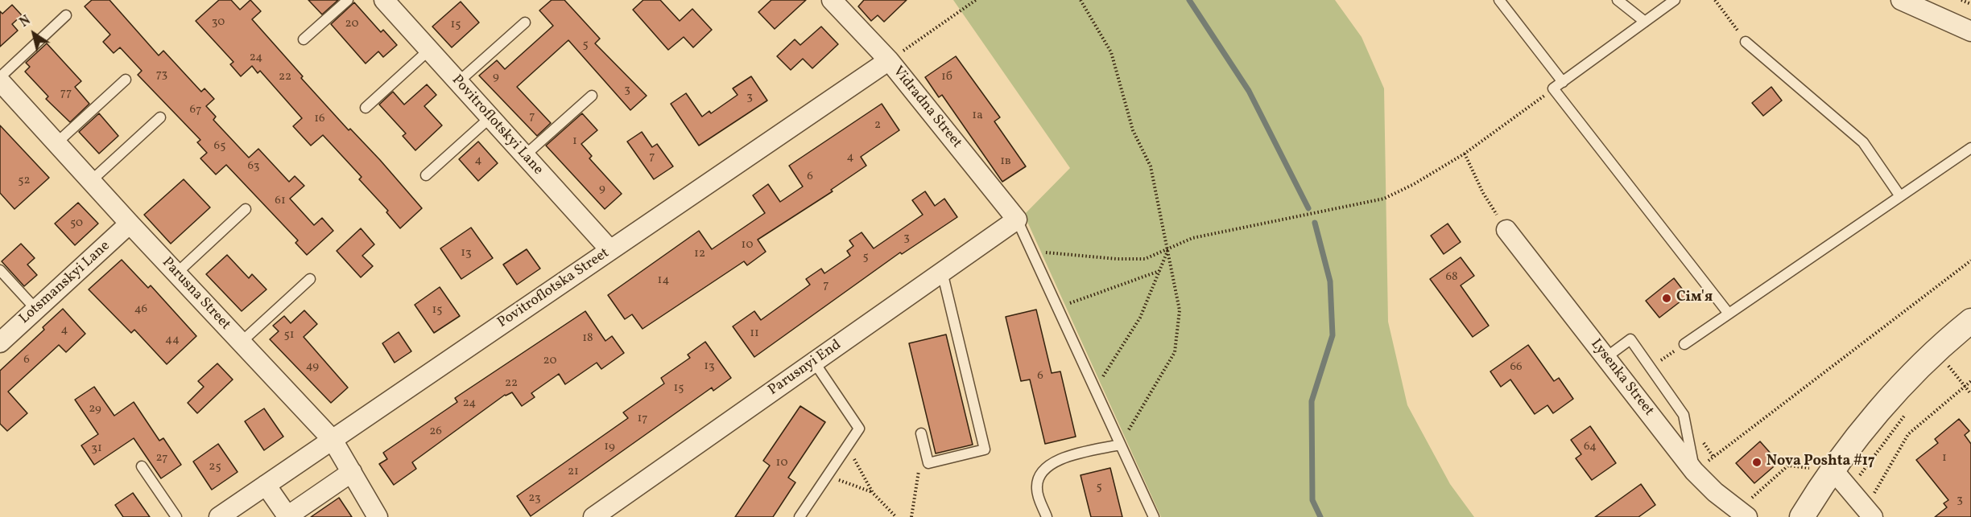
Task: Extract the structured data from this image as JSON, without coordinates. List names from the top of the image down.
{
  "streets": {
    "street": [
      "Vidradna Street",
      "Povitroflotskyi Lane",
      "Lotsmanskyi Lane",
      "Povitroflotska Street",
      "Parusna Street",
      "Parusnyi End",
      "Lysenka Street"
    ]
  },
  "crossings": [
    ["Vidradna Street", "Povitroflotska Street"],
    ["Vidradna Street", "Parusnyi End"],
    ["Povitroflotskyi Lane", "Povitroflotska Street"],
    ["Lotsmanskyi Lane", "Parusna Street"],
    ["Povitroflotska Street", "Parusna Street"]
  ],
  "places": ["Сім'я", "Nova Poshta #17"],
  "house_numbers": [
    "30",
    "20",
    "15",
    "5",
    "24",
    "73",
    "22",
    "9",
    "1б",
    "3",
    "77",
    "3",
    "67",
    "1а",
    "7",
    "16",
    "2",
    "1",
    "65",
    "7",
    "4",
    "4",
    "1в",
    "63",
    "6",
    "52",
    "9",
    "61",
    "50",
    "3",
    "10",
    "13",
    "12",
    "5",
    "68",
    "14",
    "7",
    "46",
    "15",
    "4",
    "11",
    "51",
    "18",
    "44",
    "6",
    "20",
    "49",
    "13",
    "66",
    "6",
    "22",
    "15",
    "24",
    "29",
    "17",
    "26",
    "19",
    "64",
    "31",
    "27",
    "1",
    "10",
    "25",
    "21",
    "5",
    "23",
    "3"
  ],
  "north": "top left"
}
